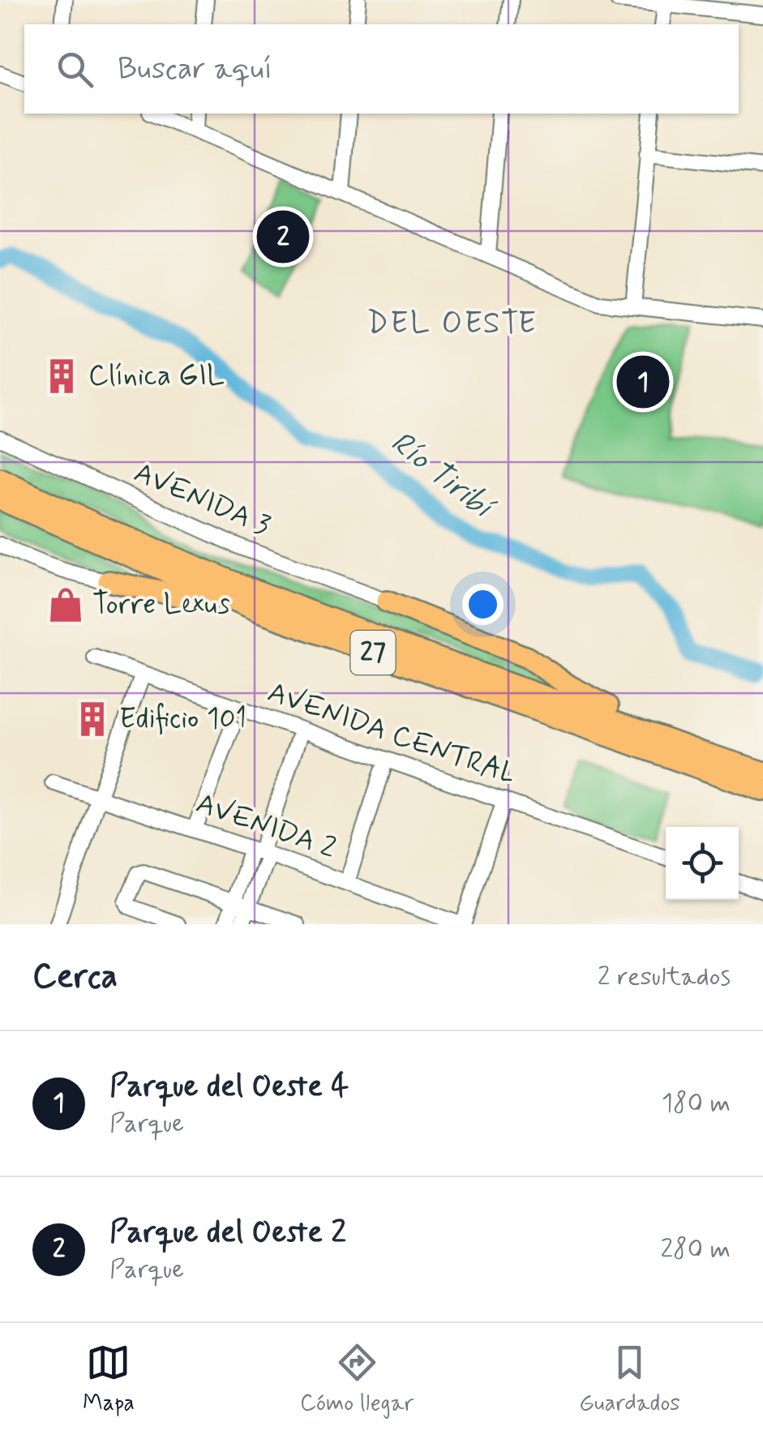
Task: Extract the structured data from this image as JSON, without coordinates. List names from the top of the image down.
{
  "streets": {
    "highway": ["27"],
    "street": ["AVENIDA 3", "AVENIDA CENTRAL", "AVENIDA 2"]
  },
  "districts": ["DEL OESTE"],
  "water": ["Río Tiribí"],
  "places": {
    "building": ["Clínica GIL", "Edificio 101"],
    "shop": ["Torre Lexus"]
  },
  "page": {
    "search": "Buscar aquí",
    "pins": ["2", "1"],
    "heading": ["Cerca", "2 resultados"],
    "list": [
      {
        "mark": "1",
        "name": "Parque del Oeste 4",
        "note": "Parque",
        "value": "180 m"
      },
      {
        "mark": "2",
        "name": "Parque del Oeste 2",
        "note": "Parque",
        "value": "280 m"
      }
    ],
    "nav": ["Mapa", "Cómo llegar", "Guardados"]
  }
}
